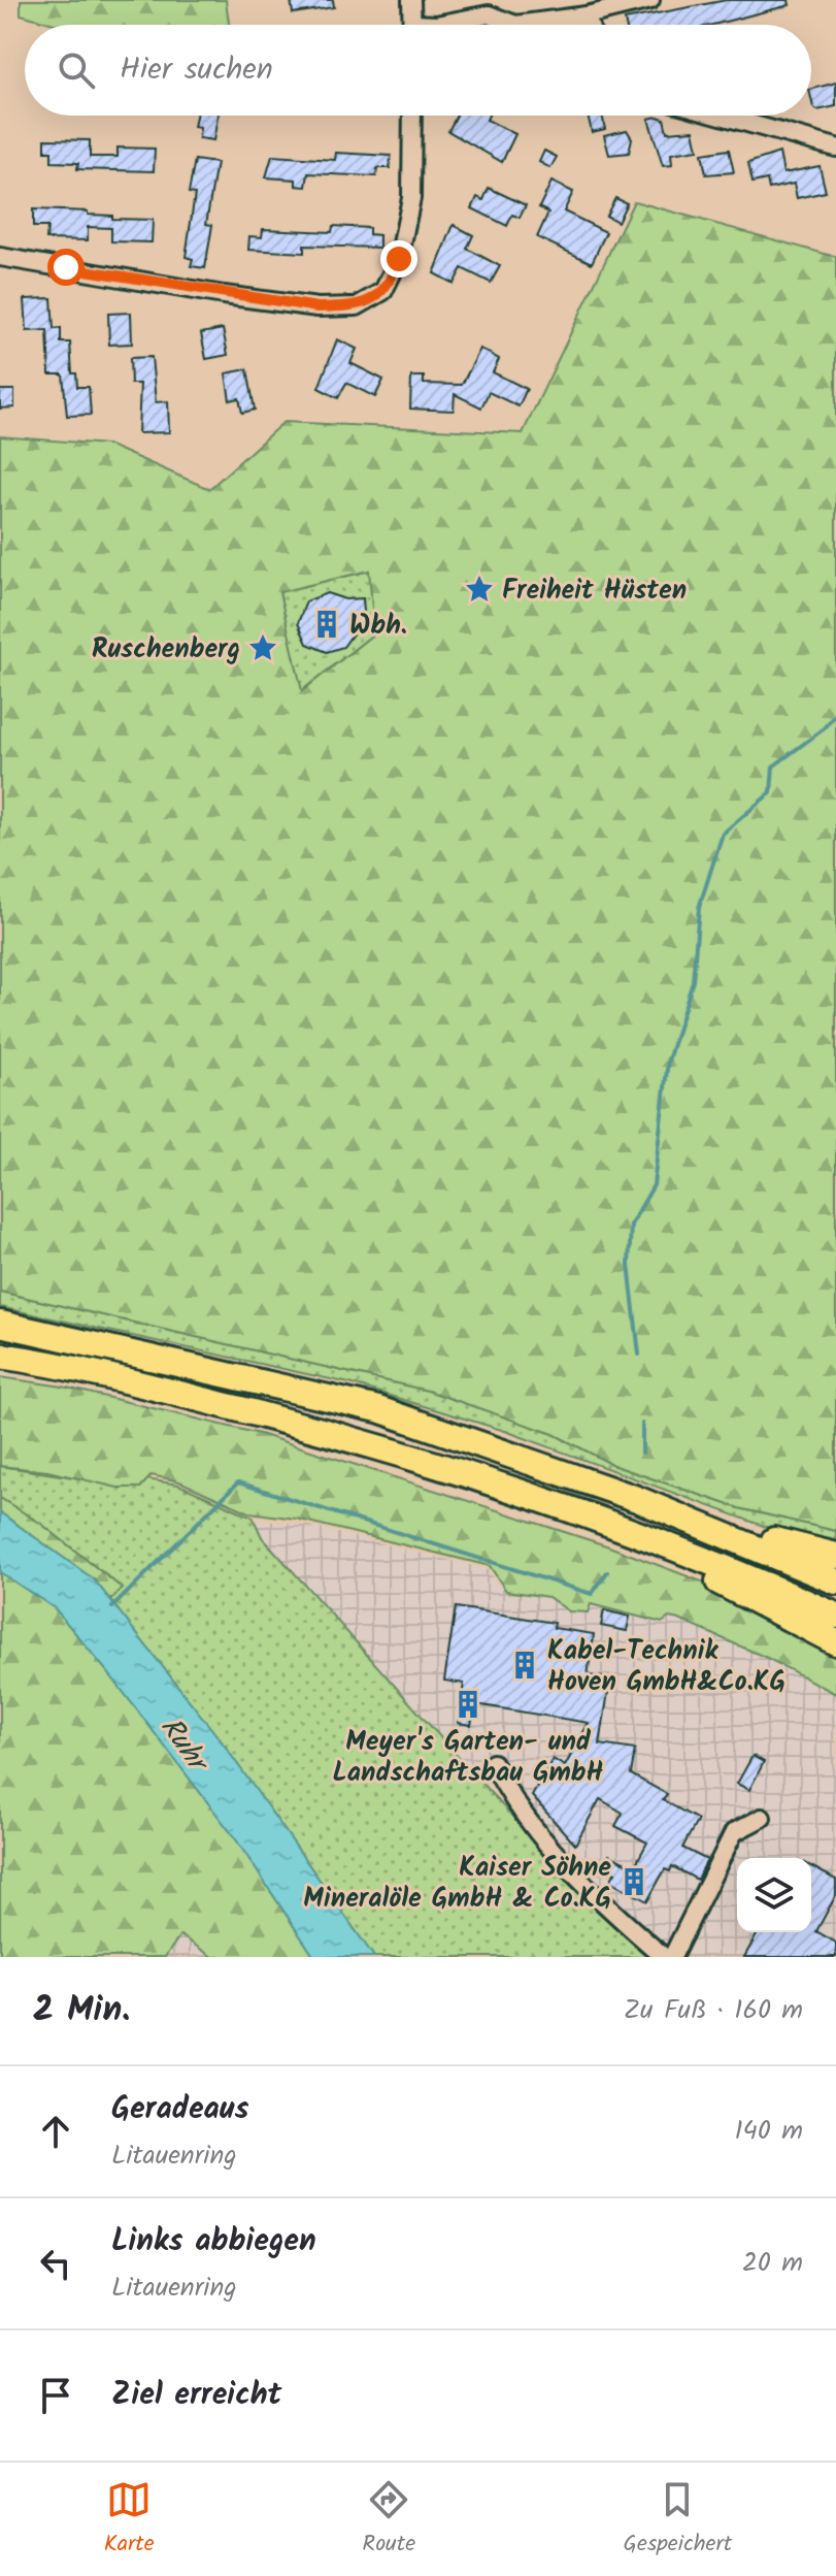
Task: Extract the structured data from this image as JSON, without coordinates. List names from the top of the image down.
{
  "water": ["Ruhr"],
  "places": {
    "place": ["Freiheit Hüsten", "Ruschenberg"],
    "building": [
      "Wbh.",
      "Kabel-Technik Hoven GmbH&Co.KG",
      "Meyer's Garten- und Landschaftsbau GmbH",
      "Kaiser Söhne Mineralöle GmbH & Co.KG"
    ]
  },
  "page": {
    "search": "Hier suchen",
    "heading": ["2 Min.", "Zu Fuß · 160 m"],
    "list": [
      ["Geradeaus", "Litauenring", "140 m"],
      ["Links abbiegen", "Litauenring", "20 m"],
      "Ziel erreicht"
    ],
    "nav": ["Karte", "Route", "Gespeichert"]
  }
}
